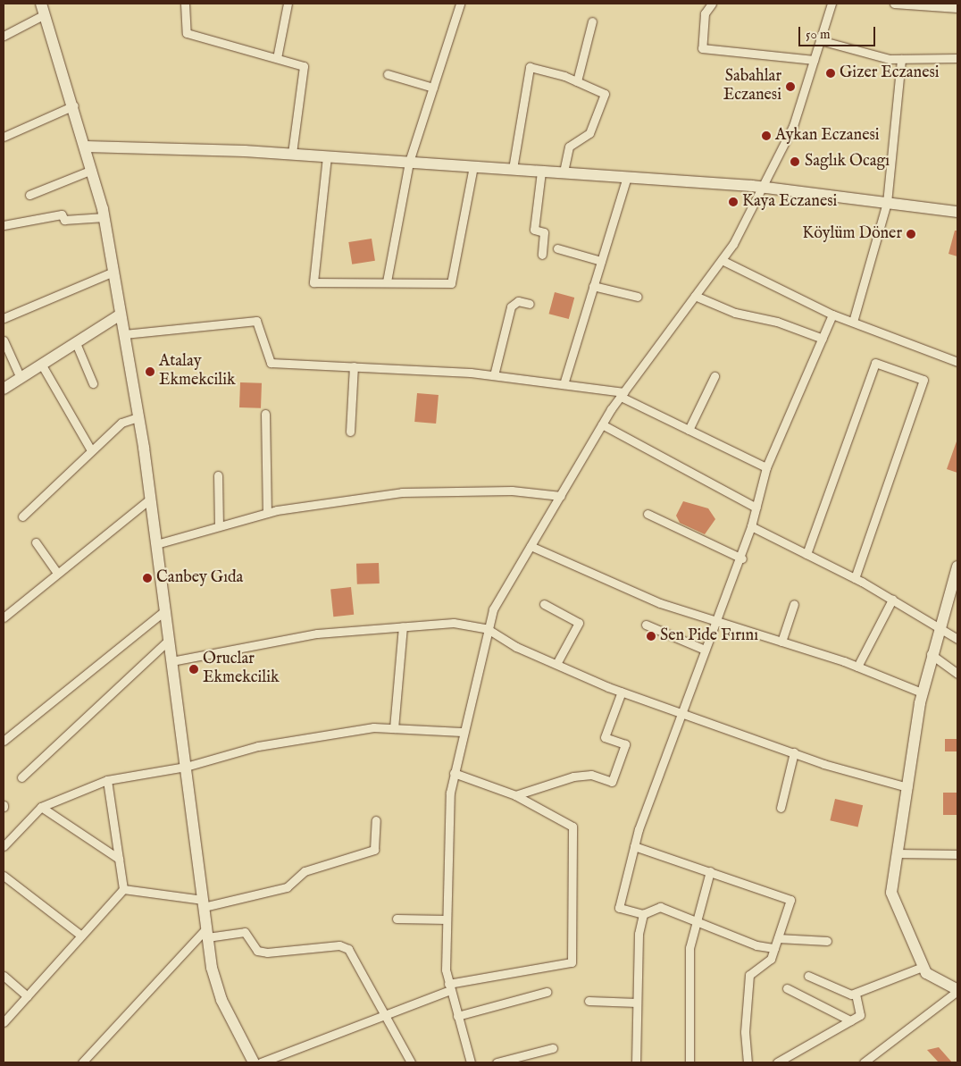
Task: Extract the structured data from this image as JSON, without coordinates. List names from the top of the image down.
{
  "places": [
    "Gizer Eczanesi",
    "Sabahlar Eczanesi",
    "Aykan Eczanesi",
    "Saglık Ocagı",
    "Kaya Eczanesi",
    "Köylüm Döner",
    "Atalay Ekmekcilik",
    "Canbey Gıda",
    "Sen Pide Fırını",
    "Oruclar Ekmekcilik"
  ],
  "scale_bar": "50 m"
}
